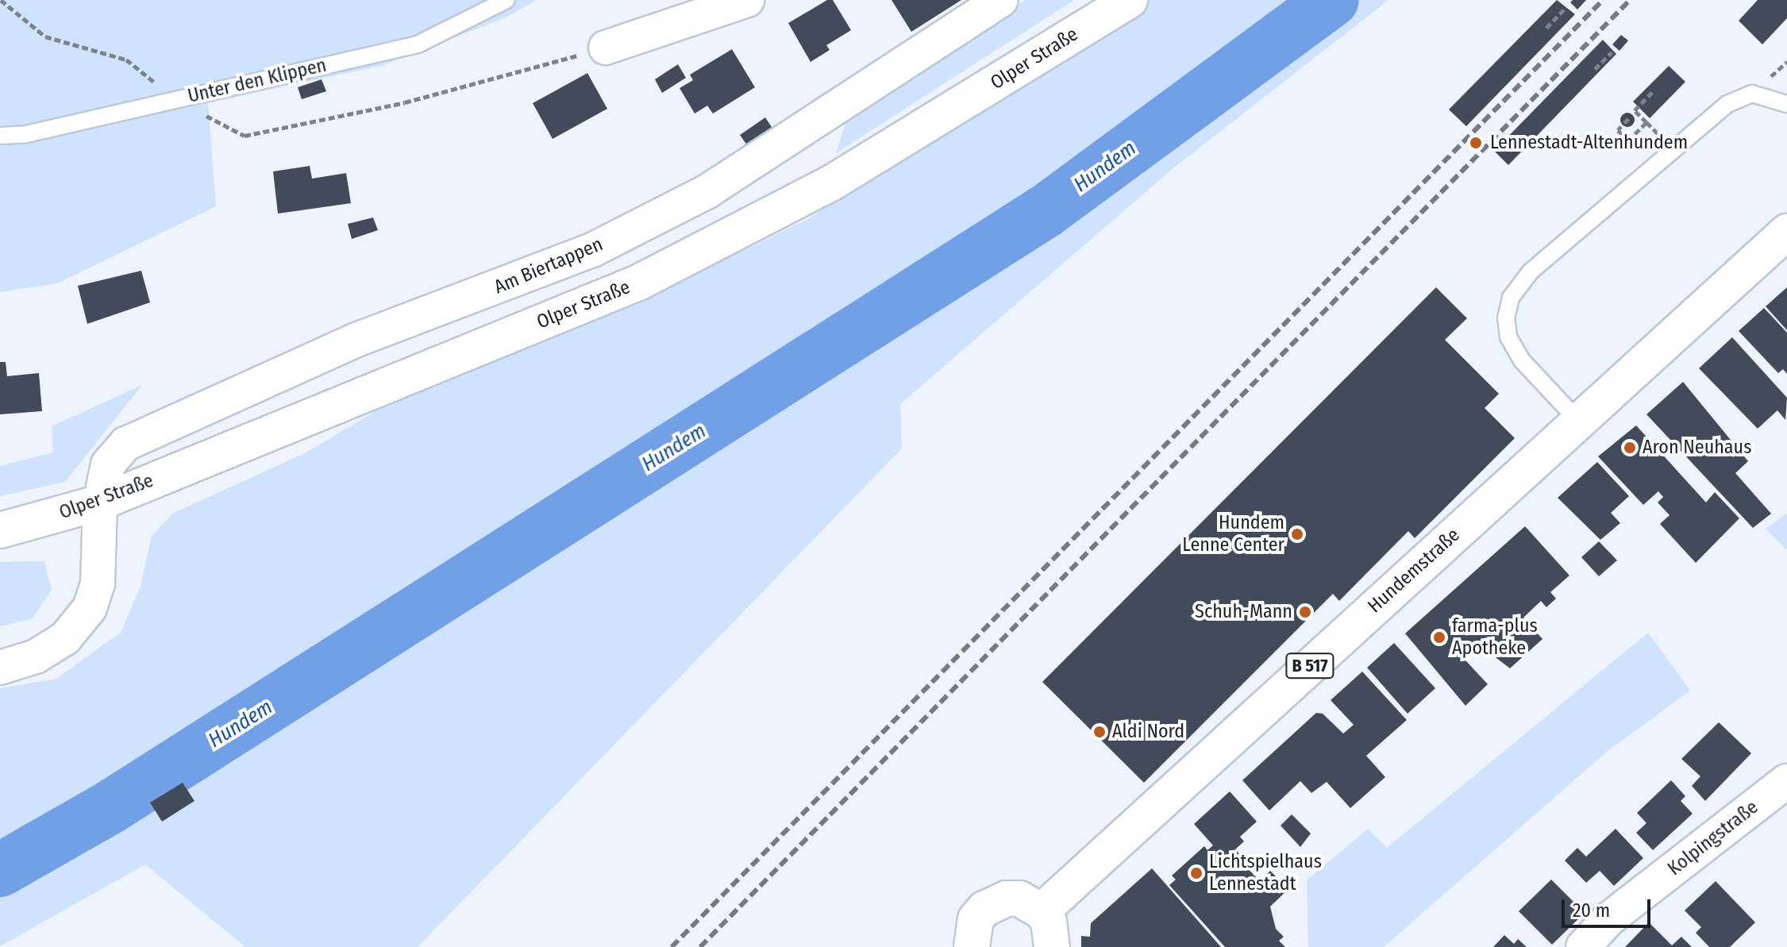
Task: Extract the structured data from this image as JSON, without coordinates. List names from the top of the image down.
{
  "streets": {
    "main road": ["Olper Straße", "Hundemstraße", "B 517"],
    "street": ["Am Biertappen", "Kolpingstraße"],
    "lane": ["Unter den Klippen"]
  },
  "crossings": [
    ["Olper Straße", "Am Biertappen"]
  ],
  "water": ["Hundem"],
  "places": [
    "Lennestadt-Altenhundem",
    "Aron Neuhaus",
    "Hundem Lenne Center",
    "Schuh-Mann",
    "farma-plus Apotheke",
    "Aldi Nord",
    "Lichtspielhaus Lennestadt"
  ],
  "scale_bar": "20 m"
}
